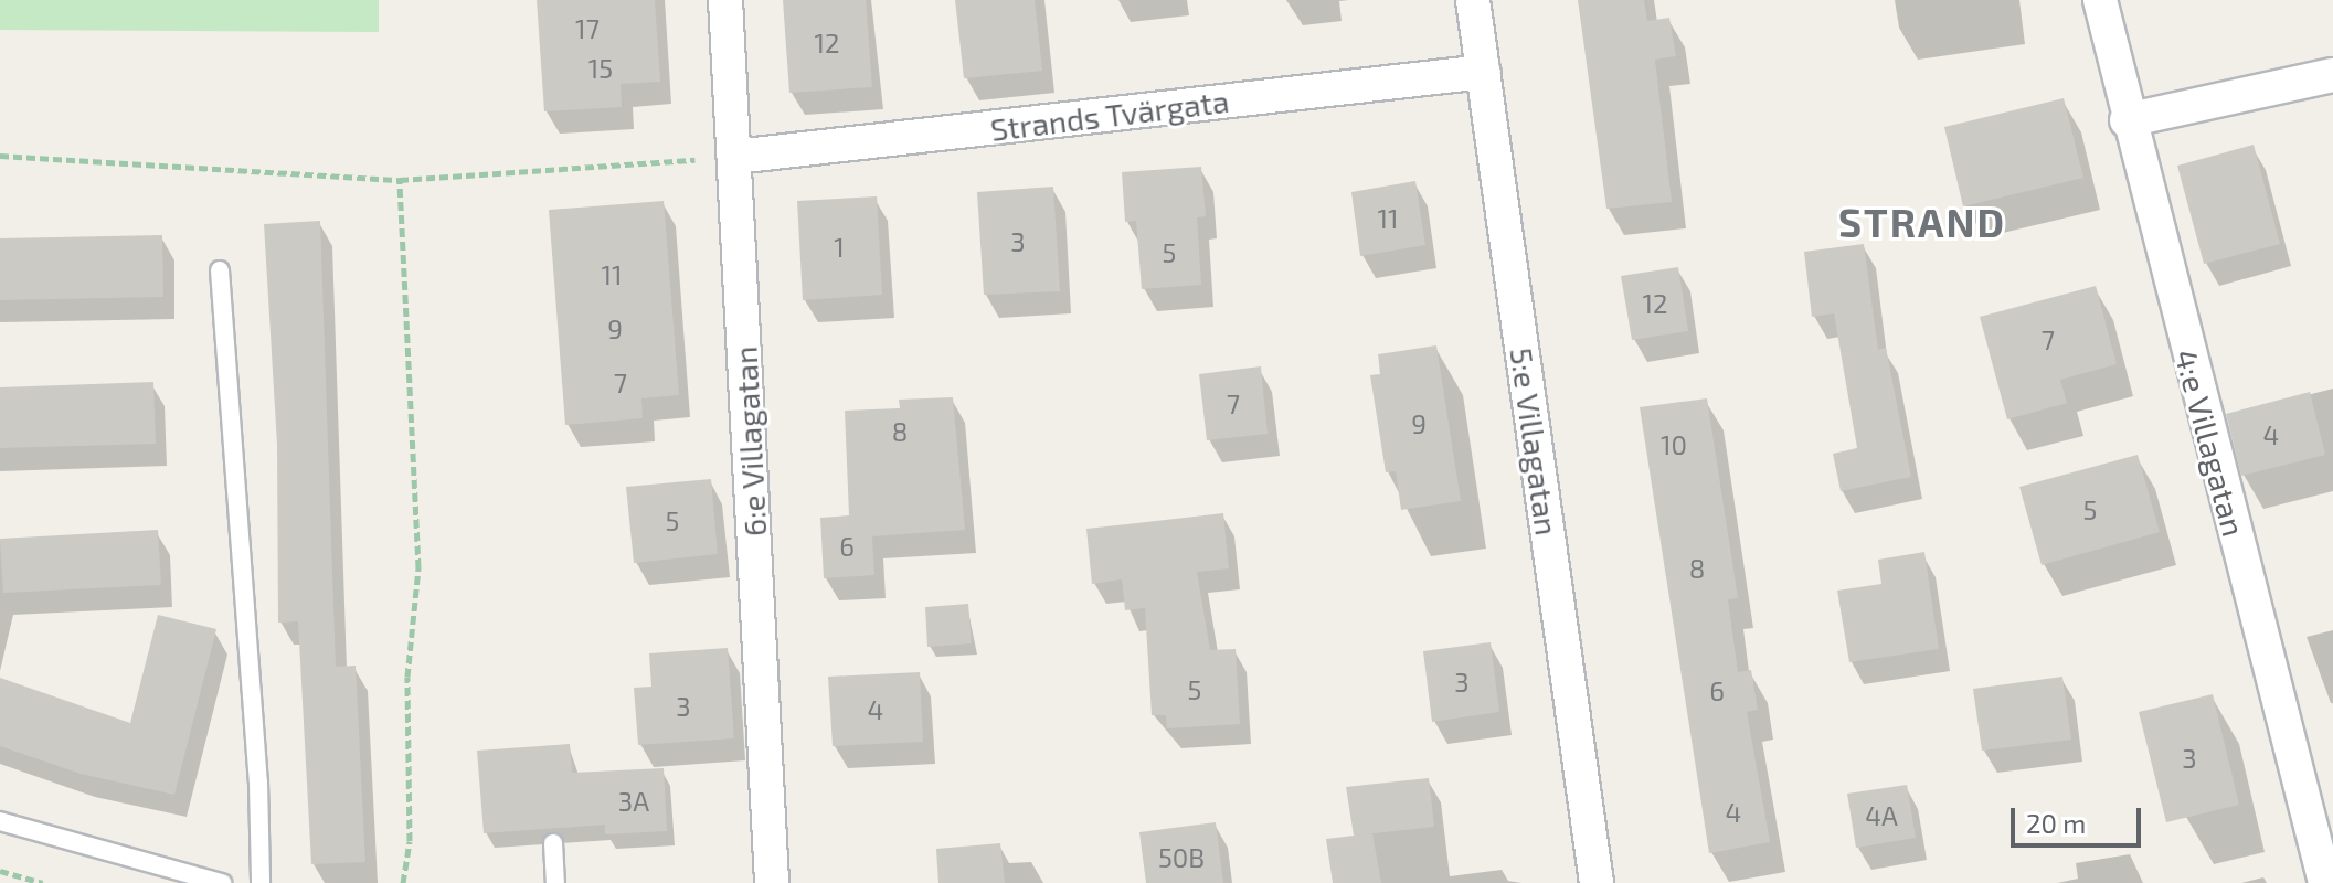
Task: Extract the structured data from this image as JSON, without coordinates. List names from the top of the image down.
{
  "streets": {
    "street": [
      "Strands Tvärgata",
      "6:e Villagatan",
      "5:e Villagatan",
      "4:e Villagatan"
    ]
  },
  "crossings": [
    ["Strands Tvärgata", "6:e Villagatan"],
    ["Strands Tvärgata", "5:e Villagatan"]
  ],
  "districts": ["STRAND"],
  "house_numbers": [
    "17",
    "12",
    "15",
    "11",
    "3",
    "1",
    "5",
    "11",
    "12",
    "9",
    "7",
    "7",
    "7",
    "9",
    "8",
    "4",
    "10",
    "5",
    "5",
    "6",
    "8",
    "3",
    "5",
    "6",
    "3",
    "4",
    "3",
    "3A",
    "4",
    "4A",
    "50B"
  ],
  "scale_bar": "20 m"
}
